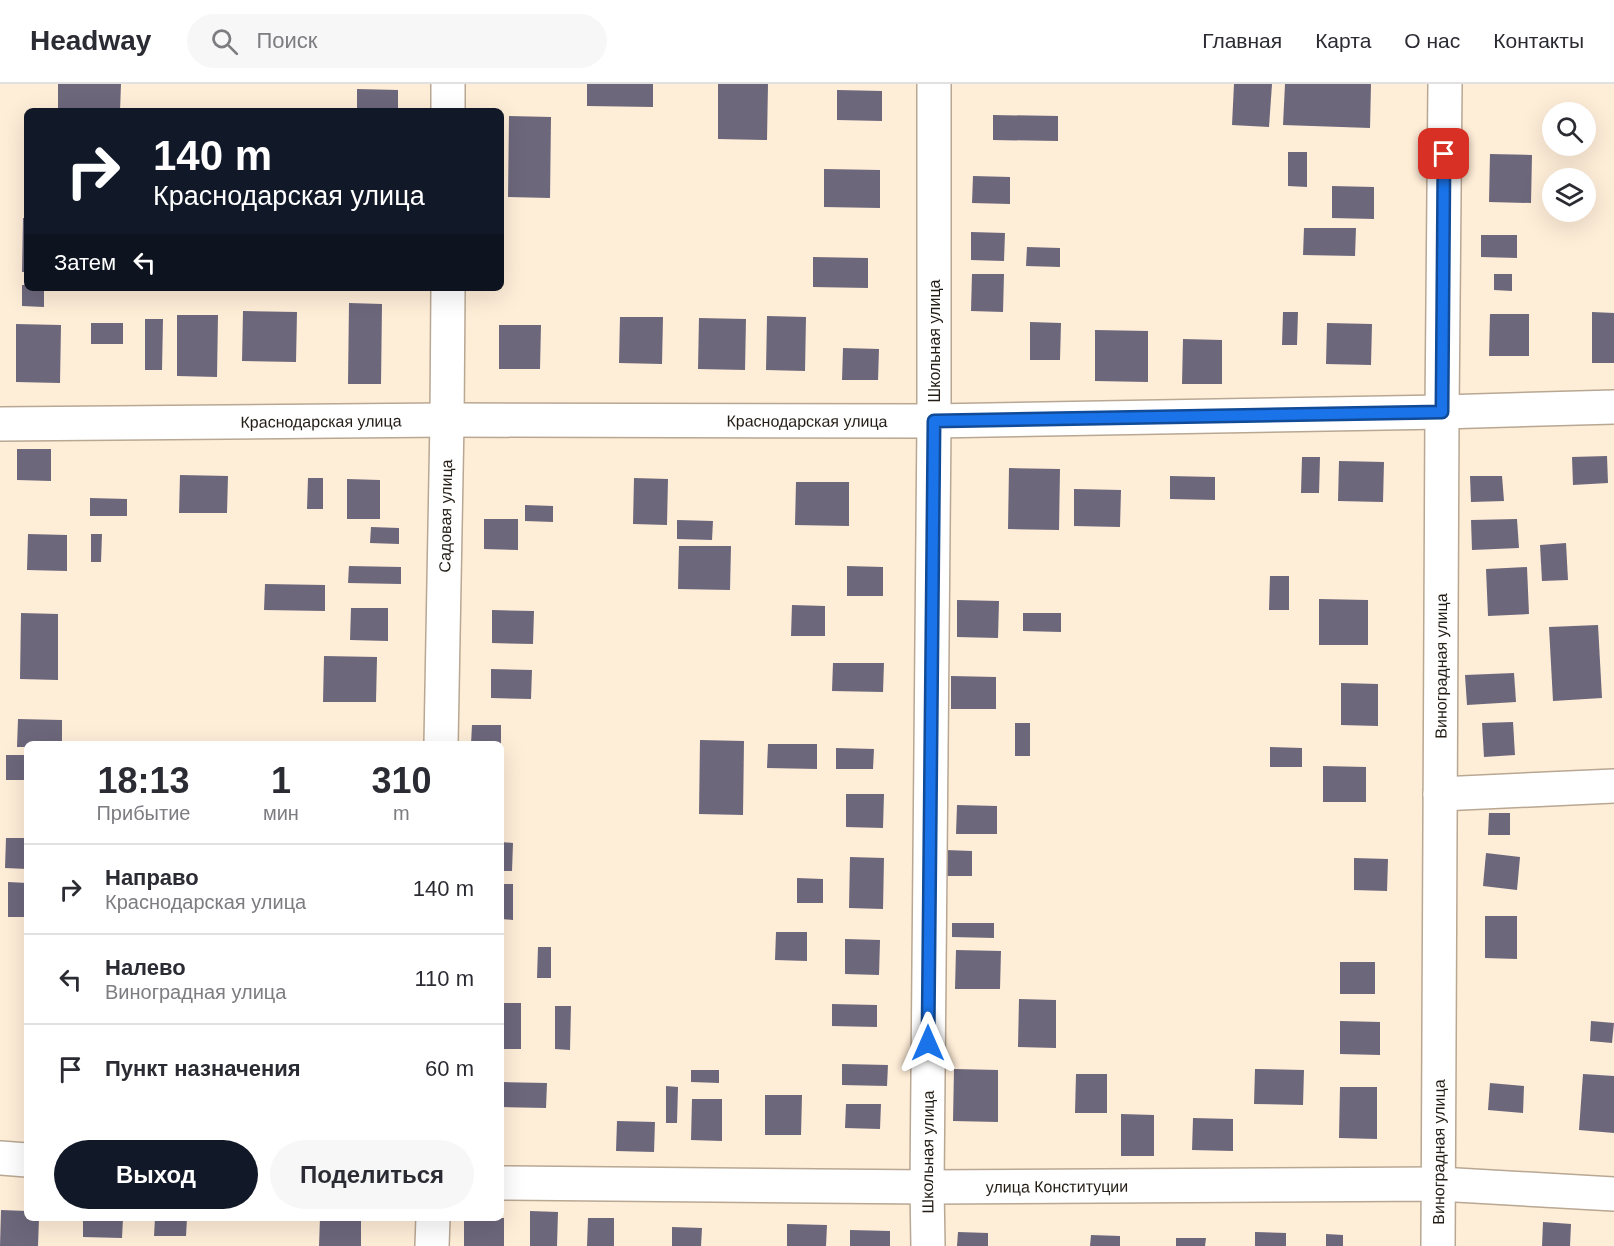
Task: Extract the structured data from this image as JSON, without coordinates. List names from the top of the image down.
{
  "streets": {
    "street": [
      "Школьная улица",
      "Краснодарская улица",
      "Садовая улица",
      "Виноградная улица",
      "улица Конституции"
    ]
  },
  "crossings": [
    ["Школьная улица", "Краснодарская улица"],
    ["Школьная улица", "улица Конституции"],
    ["Краснодарская улица", "Садовая улица"],
    ["Краснодарская улица", "Виноградная улица"],
    ["Виноградная улица", "улица Конституции"]
  ],
  "page": {
    "header": "Headway",
    "search": "Поиск",
    "nav": [
      "Главная",
      "Карта",
      "О нас",
      "Контакты"
    ],
    "turn": ["140 m", "Краснодарская улица"],
    "then": "Затем",
    "eta": [
      "18:13",
      "Прибытие",
      "1",
      "мин",
      "310",
      "m"
    ],
    "list": [
      {
        "name": "Направо",
        "note": "Краснодарская улица",
        "value": "140 m"
      },
      {
        "name": "Налево",
        "note": "Виноградная улица",
        "value": "110 m"
      },
      {
        "name": "Пункт назначения",
        "value": "60 m"
      }
    ],
    "buttons": ["Выход", "Поделиться"]
  }
}
